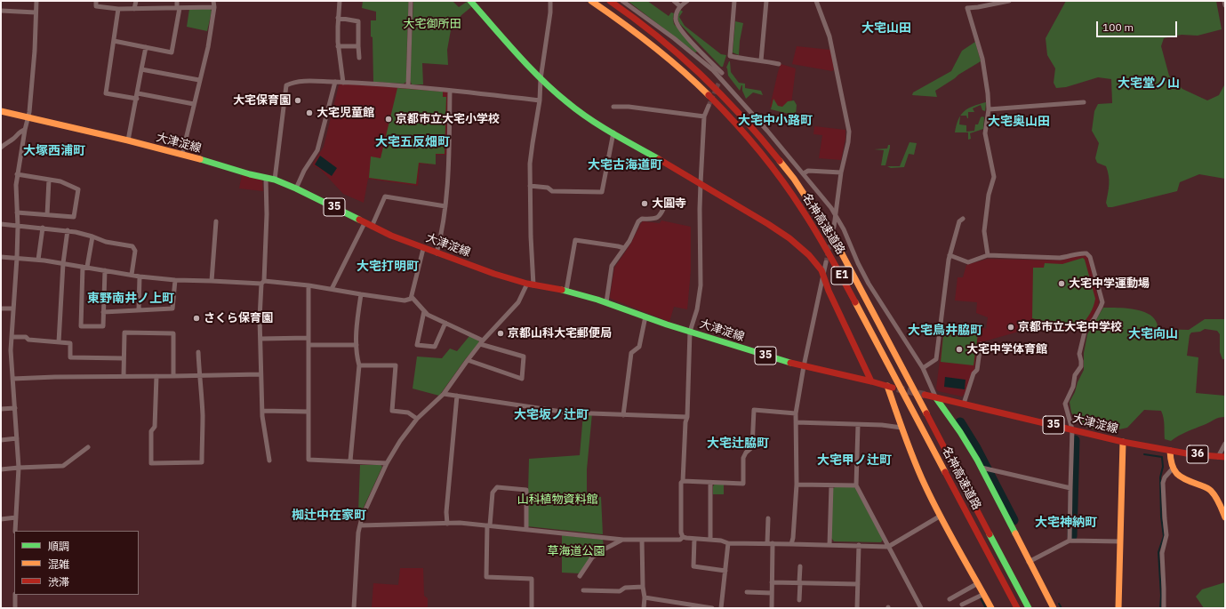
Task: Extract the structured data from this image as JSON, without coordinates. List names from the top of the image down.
{
  "streets": {
    "main road": [
      "大津淀線",
      "35",
      "名神高速道路",
      "E1",
      "36"
    ]
  },
  "crossings": [
    ["大津淀線", "36"]
  ],
  "districts": [
    "大宅山田",
    "大宅堂ノ山",
    "大宅中小路町",
    "大宅奥山田",
    "大宅五反畑町",
    "大塚西浦町",
    "大宅古海道町",
    "大宅打明町",
    "東野南井ノ上町",
    "大宅鳥井脇町",
    "大宅向山",
    "大宅坂ノ辻町",
    "大宅辻脇町",
    "大宅甲ノ辻町",
    "椥辻中在家町",
    "大宅神納町"
  ],
  "parks": ["大宅御所田", "山科植物資料館", "草海道公園"],
  "places": [
    "大宅保育園",
    "大宅児童館",
    "京都市立大宅小学校",
    "大圓寺",
    "大宅中学運動場",
    "さくら保育園",
    "京都市立大宅中学校",
    "京都山科大宅郵便局",
    "大宅中学体育館"
  ],
  "legend": ["順調", "混雑", "渋滞"],
  "scale_bar": "100 m"
}
